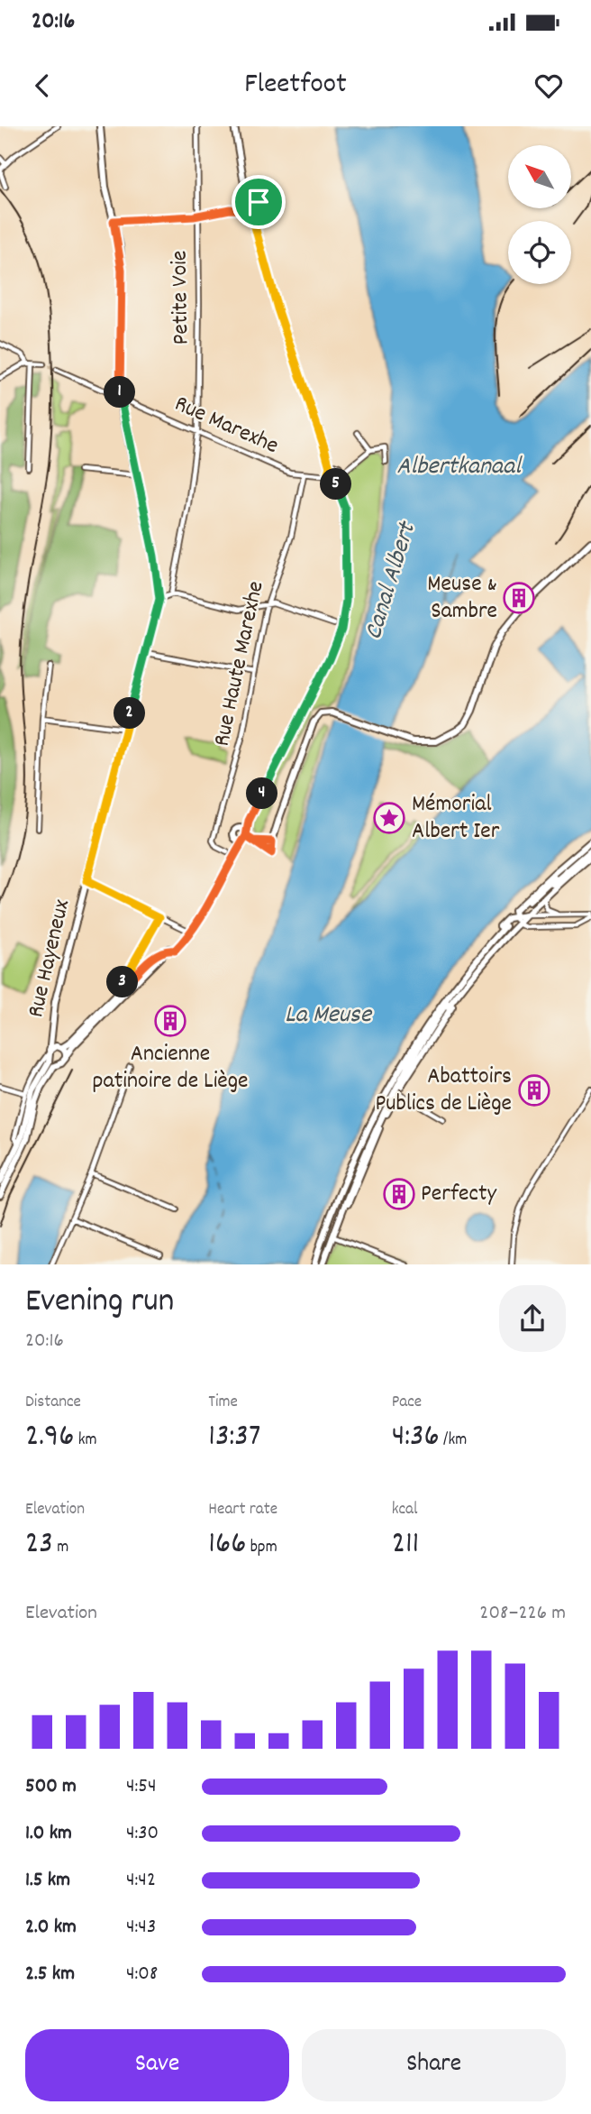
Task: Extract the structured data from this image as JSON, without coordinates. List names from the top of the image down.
{
  "streets": {
    "main road": ["Rue Hayeneux"],
    "street": ["Petite Voie", "Rue Marexhe", "Rue Haute Marexhe"]
  },
  "crossings": [
    ["Petite Voie", "Rue Marexhe"],
    ["Rue Marexhe", "Rue Haute Marexhe"]
  ],
  "water": ["Albertkanaal", "Canal Albert", "La Meuse"],
  "places": {
    "building": [
      "Meuse & Sambre",
      "Ancienne patinoire de Liège",
      "Abattoirs Publics de Liège",
      "Perfecty"
    ],
    "place": ["Mémorial Albert Ier"]
  },
  "north": "top left",
  "page": {
    "status": "20:16",
    "header": "Fleetfoot",
    "pins": [
      "1",
      "5",
      "2",
      "4",
      "3"
    ],
    "heading": ["Evening run", "20:16"],
    "stats": [
      ["Distance", "2.96 km"],
      ["Time", "13:37"],
      ["Pace", "4:36 /km"],
      ["Elevation", "23 m"],
      ["Heart rate", "166 bpm"],
      ["kcal", "211"]
    ],
    "chart": ["Elevation", "208–226 m"],
    "list": [
      {
        "name": "500 m",
        "note": "4:54"
      },
      {
        "name": "1.0 km",
        "note": "4:30"
      },
      {
        "name": "1.5 km",
        "note": "4:42"
      },
      {
        "name": "2.0 km",
        "note": "4:43"
      },
      {
        "name": "2.5 km",
        "note": "4:08"
      }
    ],
    "buttons": ["Save", "Share"]
  }
}
